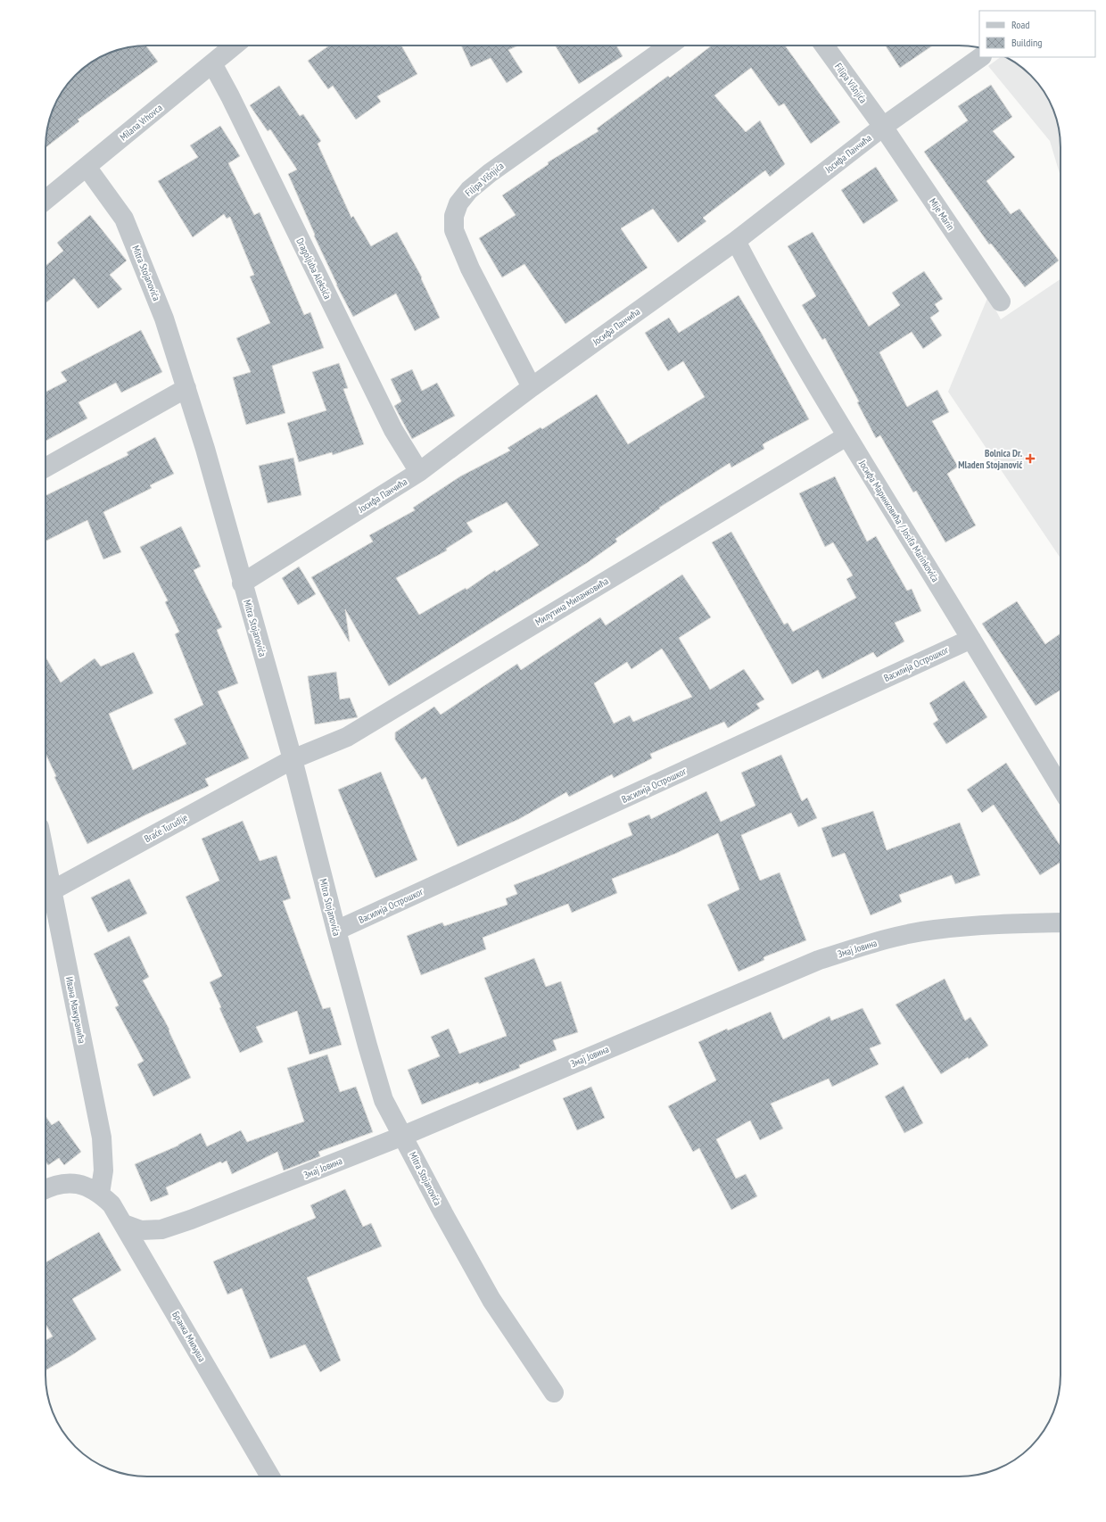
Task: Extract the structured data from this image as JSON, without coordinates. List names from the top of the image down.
{
  "streets": {
    "street": [
      "Filipa Višnjića",
      "Milana Vrhovca",
      "Јосифа Панчића",
      "Mije Marin",
      "Dragoljuba Aleksića",
      "Mitra Stojanovića",
      "Јосифа Маринковића / Josifa Marinkovića",
      "Милутина Миланковића",
      "Василија Острошког",
      "Braće Turudije",
      "Змај Јовина",
      "Ивана Мажуранића",
      "Бранка Миљуша"
    ]
  },
  "crossings": [
    ["Filipa Višnjića", "Јосифа Панчића"],
    ["Filipa Višnjića", "Mije Marin"],
    ["Milana Vrhovca", "Dragoljuba Aleksića"],
    ["Milana Vrhovca", "Mitra Stojanovića"],
    ["Јосифа Панчића", "Mije Marin"],
    ["Јосифа Панчића", "Dragoljuba Aleksića"],
    ["Јосифа Панчића", "Mitra Stojanovića"],
    ["Јосифа Панчића", "Јосифа Маринковића / Josifa Marinkovića"],
    ["Mitra Stojanovića", "Милутина Миланковића"],
    ["Mitra Stojanovića", "Василија Острошког"],
    ["Mitra Stojanovića", "Braće Turudije"],
    ["Mitra Stojanovića", "Змај Јовина"],
    ["Јосифа Маринковића / Josifa Marinkovića", "Милутина Миланковића"],
    ["Јосифа Маринковића / Josifa Marinkovića", "Василија Острошког"],
    ["Милутина Миланковића", "Braće Turudije"],
    ["Braće Turudije", "Ивана Мажуранића"],
    ["Змај Јовина", "Бранка Миљуша"],
    ["Ивана Мажуранића", "Бранка Миљуша"]
  ],
  "places": {
    "health": ["Bolnica Dr. Mladen Stojanović"]
  },
  "legend": ["Road", "Building"]
}
